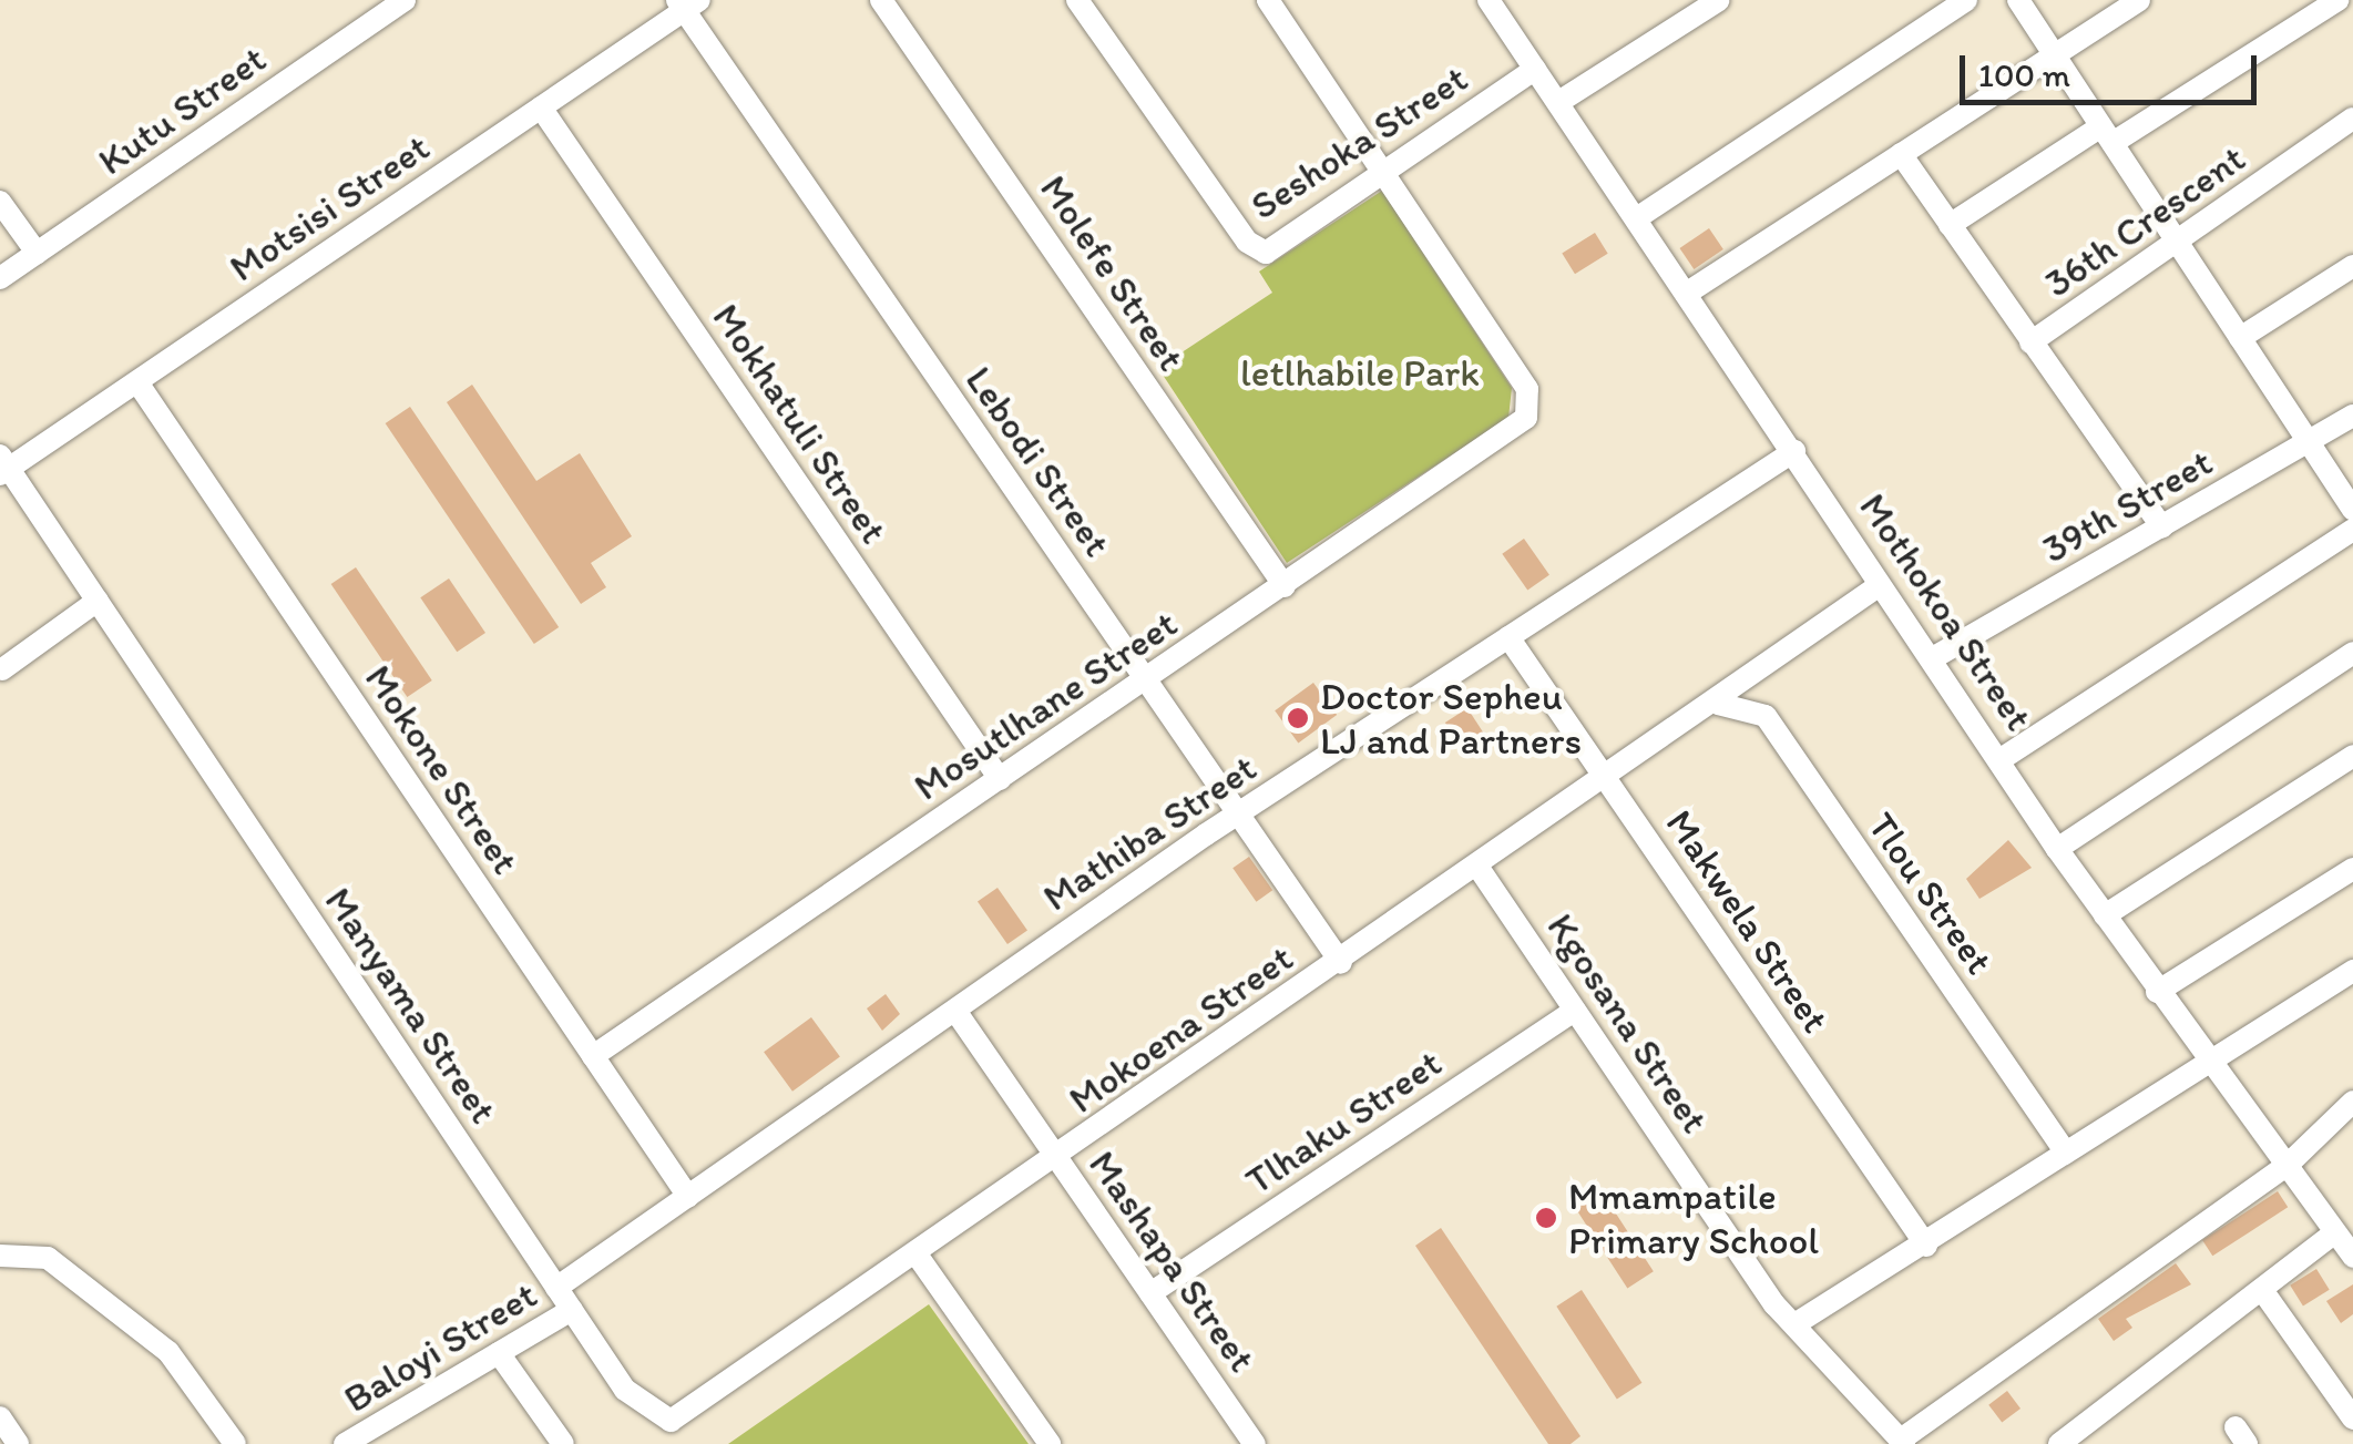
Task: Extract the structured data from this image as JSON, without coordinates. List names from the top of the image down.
{
  "streets": {
    "street": [
      "Kutu Street",
      "Seshoka Street",
      "Motsisi Street",
      "36th Crescent",
      "Molefe Street",
      "Mokhatuli Street",
      "Lebodi Street",
      "39th Street",
      "Mothokoa Street",
      "Mosutlhane Street",
      "Mokone Street",
      "Mathiba Street",
      "Tlou Street",
      "Makwela Street",
      "Manyama Street",
      "Kgosana Street",
      "Mokoena Street",
      "Tlhaku Street",
      "Mashapa Street",
      "Baloyi Street"
    ]
  },
  "crossings": [
    ["Seshoka Street", "Mothokoa Street"],
    ["Seshoka Street", "Mosutlhane Street"],
    ["Motsisi Street", "Mokhatuli Street"],
    ["Motsisi Street", "Lebodi Street"],
    ["Motsisi Street", "Mokone Street"],
    ["Motsisi Street", "Manyama Street"],
    ["Molefe Street", "Mosutlhane Street"],
    ["Mokhatuli Street", "Mosutlhane Street"],
    ["Lebodi Street", "Mosutlhane Street"],
    ["Lebodi Street", "Mathiba Street"],
    ["Lebodi Street", "Mokoena Street"],
    ["39th Street", "Mothokoa Street"],
    ["Mothokoa Street", "Mathiba Street"],
    ["Mothokoa Street", "Mokoena Street"],
    ["Mosutlhane Street", "Mokone Street"],
    ["Mokone Street", "Mathiba Street"],
    ["Mathiba Street", "Makwela Street"],
    ["Mathiba Street", "Manyama Street"],
    ["Mathiba Street", "Mashapa Street"],
    ["Tlou Street", "Mokoena Street"],
    ["Makwela Street", "Mokoena Street"],
    ["Manyama Street", "Mokoena Street"],
    ["Manyama Street", "Baloyi Street"],
    ["Kgosana Street", "Mokoena Street"],
    ["Kgosana Street", "Tlhaku Street"],
    ["Mokoena Street", "Mashapa Street"],
    ["Tlhaku Street", "Mashapa Street"]
  ],
  "parks": ["letlhabile Park"],
  "places": ["Doctor Sepheu LJ and Partners", "Mmampatile Primary School"],
  "scale_bar": "100 m"
}
